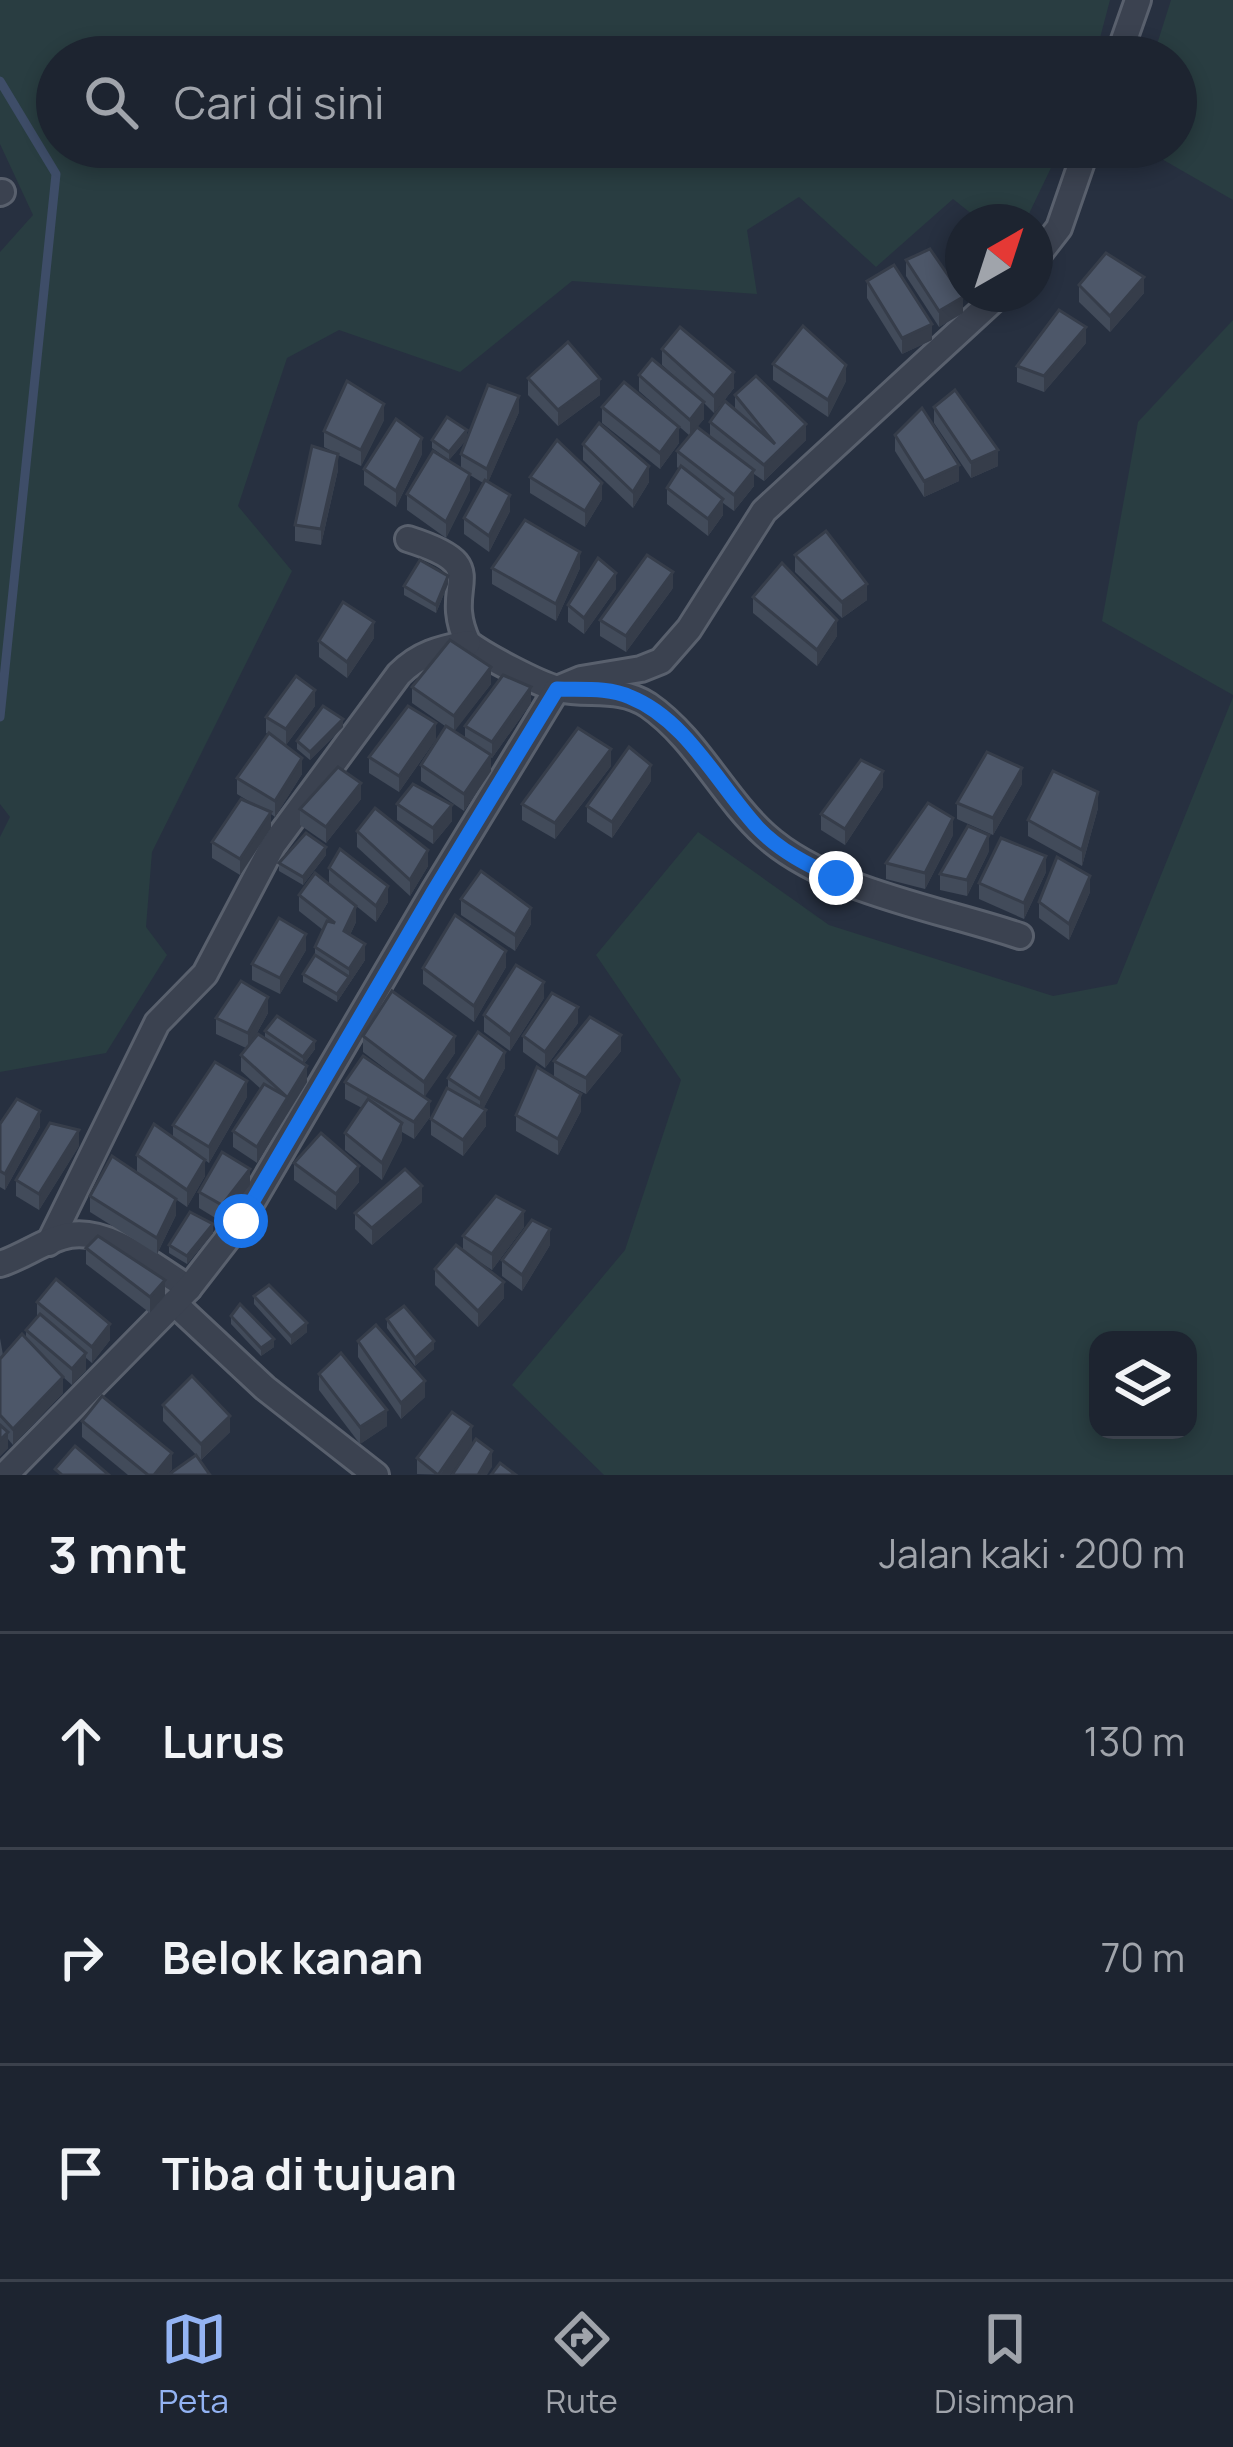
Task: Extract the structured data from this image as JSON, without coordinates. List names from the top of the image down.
{
  "north": "top right",
  "page": {
    "search": "Cari di sini",
    "heading": ["3 mnt", "Jalan kaki · 200 m"],
    "list": [
      ["Lurus", "130 m"],
      ["Belok kanan", "70 m"],
      "Tiba di tujuan"
    ],
    "nav": ["Peta", "Rute", "Disimpan"]
  }
}
